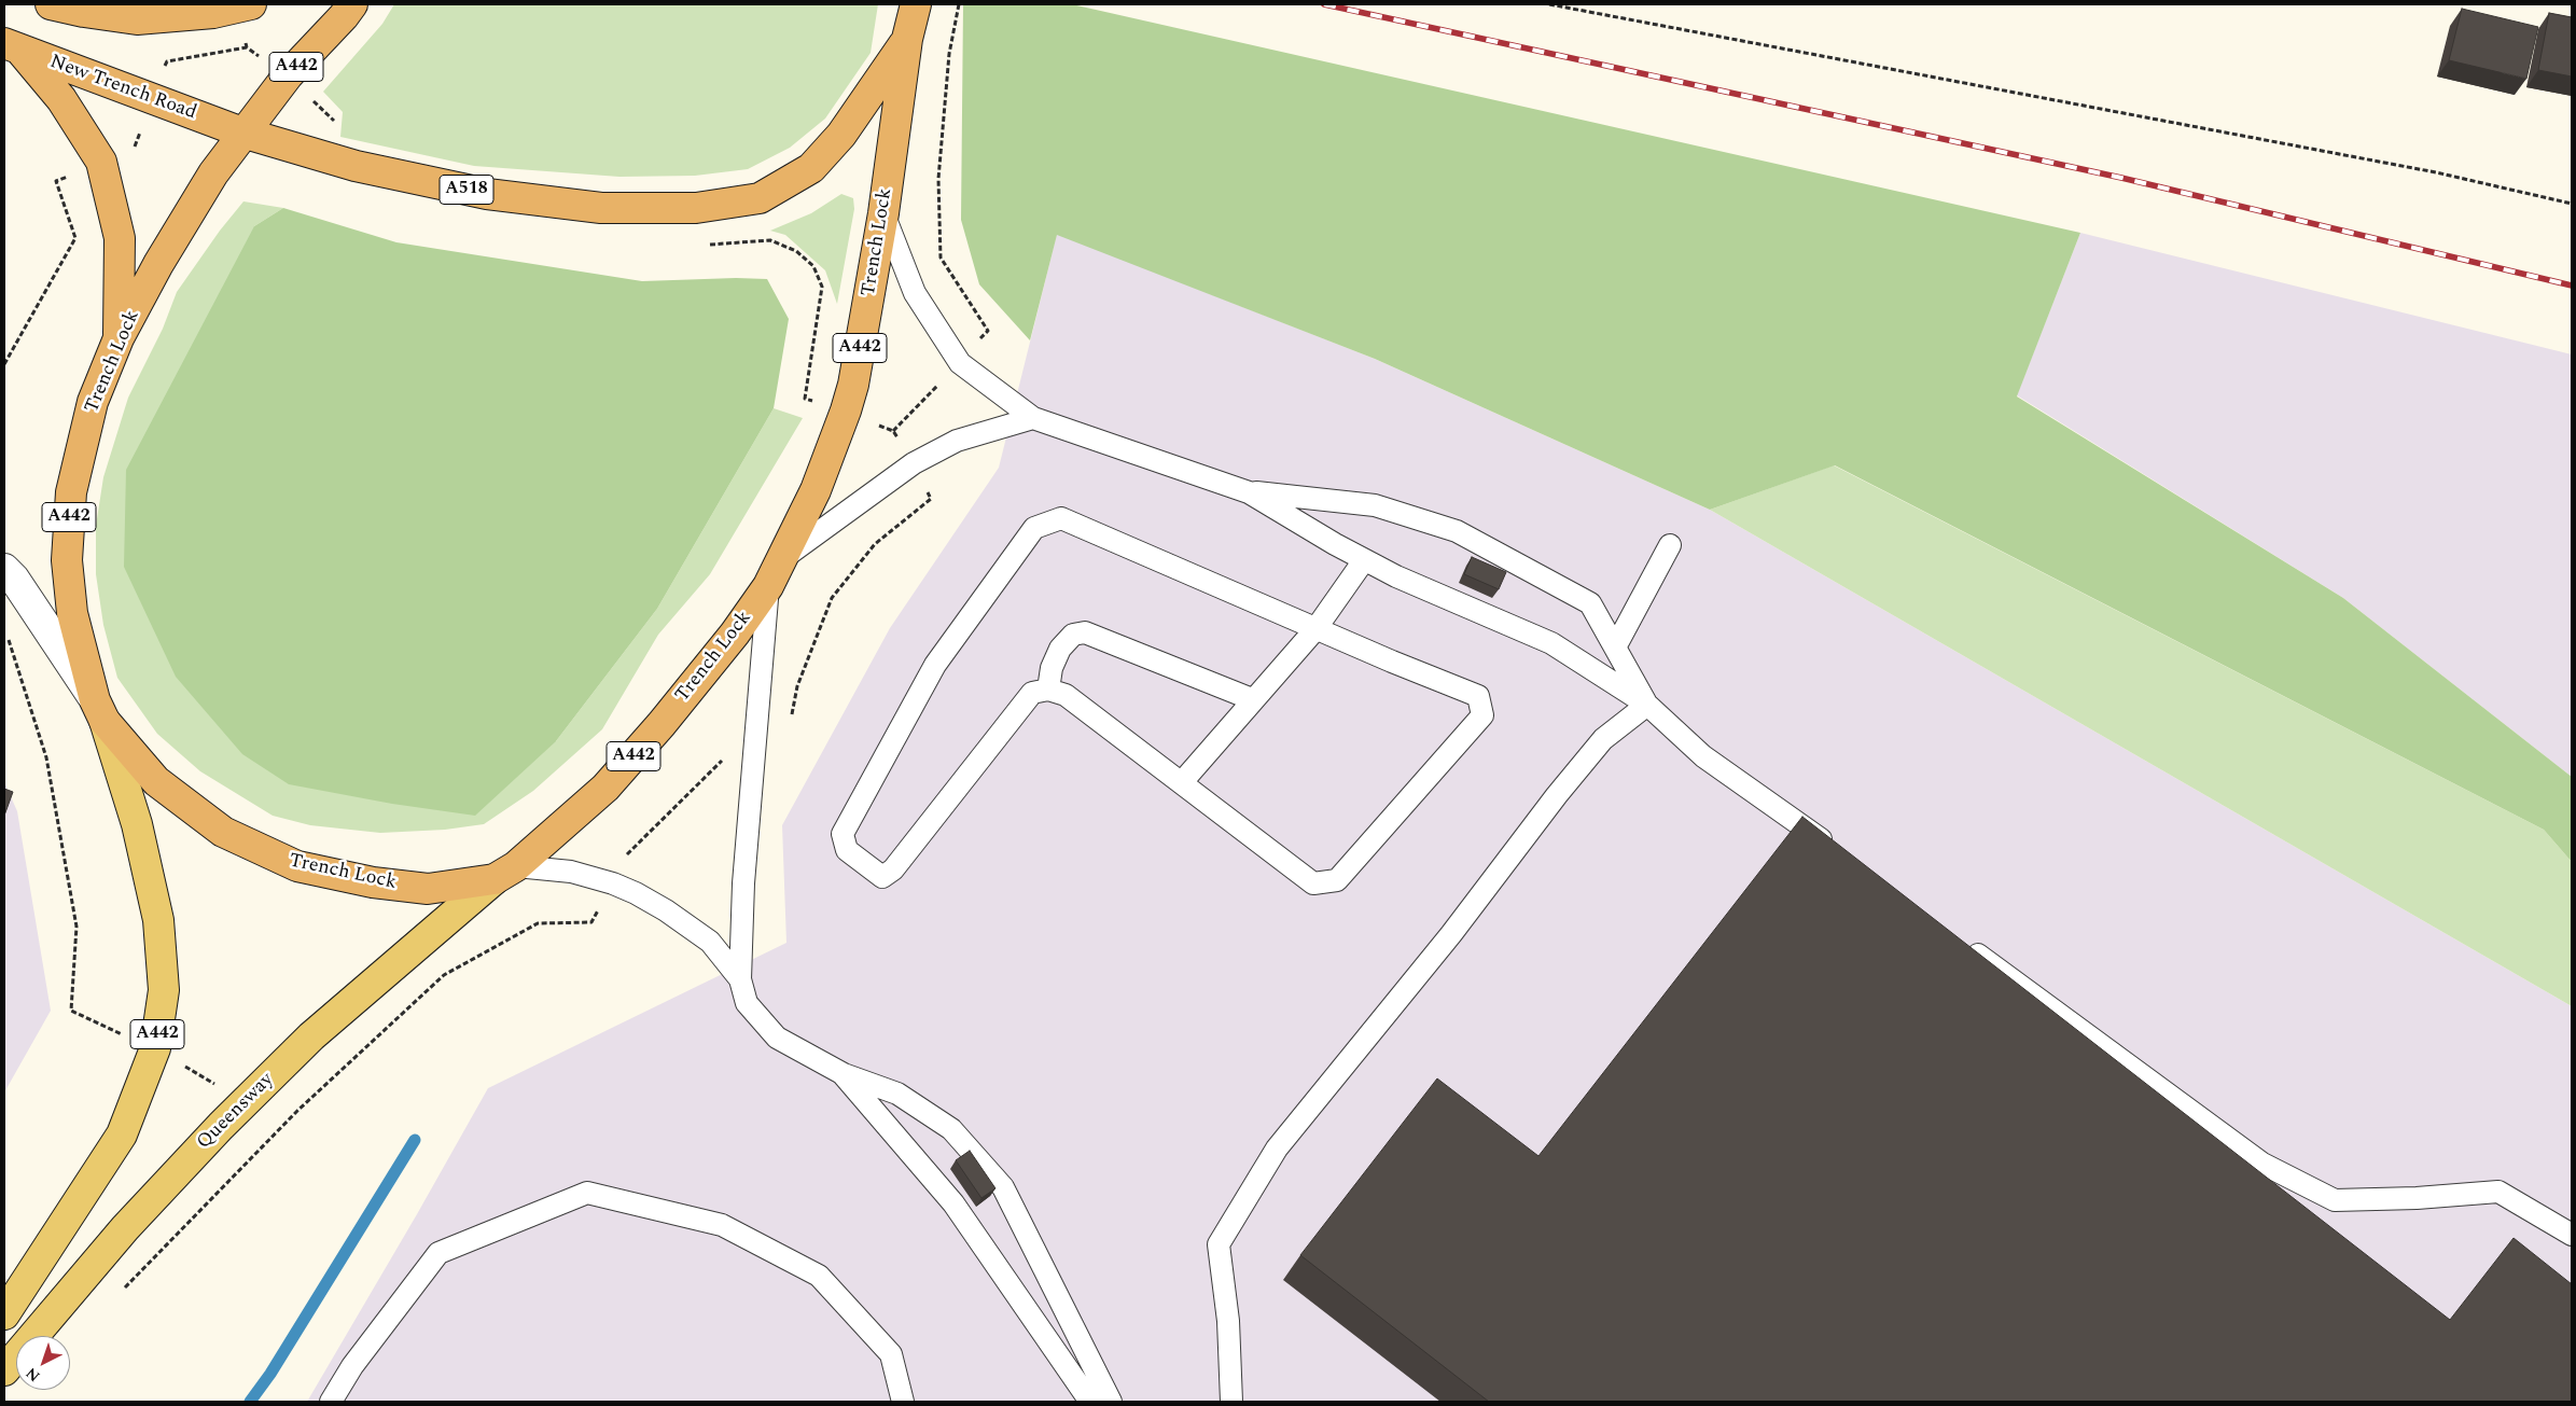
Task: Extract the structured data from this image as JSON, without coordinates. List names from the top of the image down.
{
  "streets": {
    "highway": [
      "A442",
      "New Trench Road",
      "A518",
      "Trench Lock"
    ],
    "main road": ["Queensway"]
  },
  "crossings": [
    ["A442", "New Trench Road"],
    ["A442", "A518"],
    ["A442", "Trench Lock"],
    ["New Trench Road", "A518"],
    ["New Trench Road", "Trench Lock"],
    ["A518", "Trench Lock"],
    ["Trench Lock", "Queensway"]
  ],
  "north": "bottom left"
}
